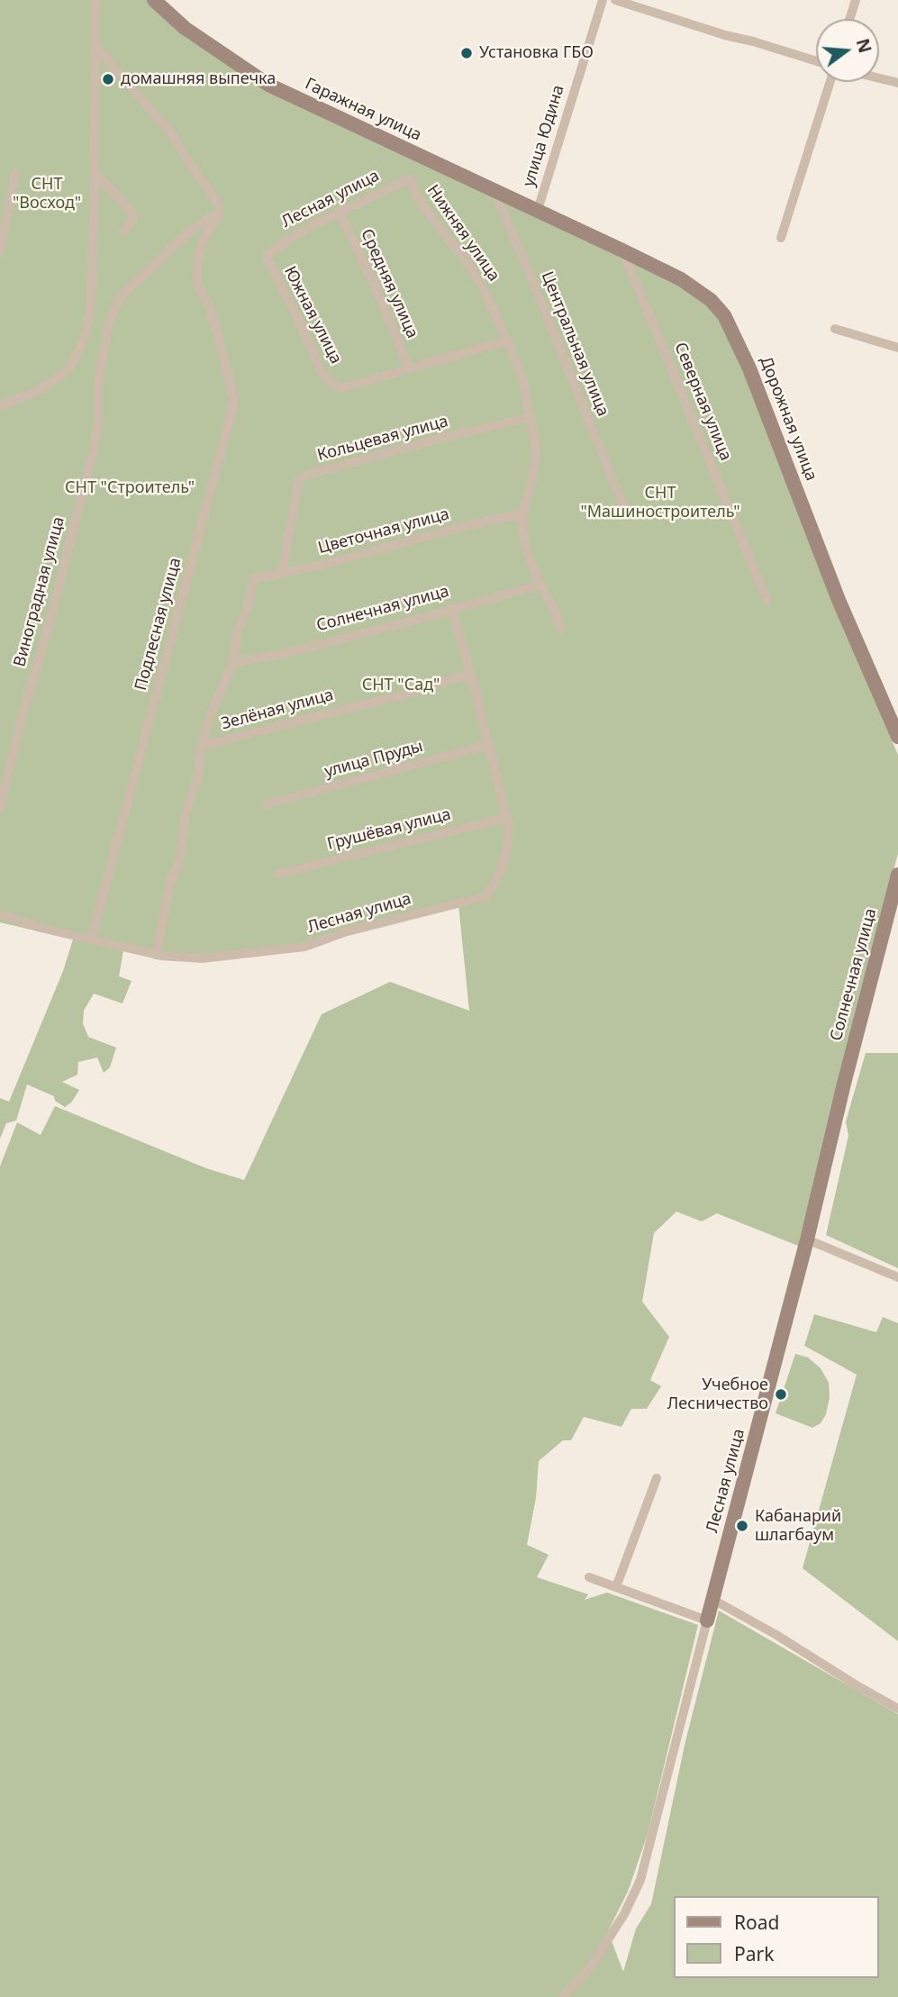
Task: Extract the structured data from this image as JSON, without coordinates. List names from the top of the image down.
{
  "streets": {
    "street": [
      "Гаражная улица",
      "улица Юдина",
      "Лесная улица",
      "Нижняя улица",
      "Средняя улица",
      "Южная улица",
      "Центральная улица",
      "Северная улица",
      "Дорожная улица",
      "Кольцевая улица",
      "Цветочная улица",
      "Виноградная улица",
      "Солнечная улица",
      "Подлесная улица",
      "Зелёная улица",
      "улица Пруды",
      "Грушёвая улица"
    ]
  },
  "crossings": [
    ["Гаражная улица", "улица Юдина"],
    ["Гаражная улица", "Центральная улица"],
    ["Гаражная улица", "Дорожная улица"],
    ["улица Юдина", "Дорожная улица"],
    ["Лесная улица", "Нижняя улица"],
    ["Лесная улица", "Средняя улица"],
    ["Лесная улица", "Южная улица"],
    ["Лесная улица", "Солнечная улица"],
    ["Лесная улица", "Грушёвая улица"],
    ["Нижняя улица", "Кольцевая улица"],
    ["Нижняя улица", "Цветочная улица"],
    ["Нижняя улица", "Солнечная улица"],
    ["Средняя улица", "Южная улица"],
    ["Северная улица", "Дорожная улица"],
    ["Кольцевая улица", "Цветочная улица"],
    ["Цветочная улица", "Солнечная улица"],
    ["Виноградная улица", "Подлесная улица"]
  ],
  "parks": [
    "СНТ \"Восход\"",
    "СНТ \"Строитель\"",
    "СНТ \"Машиностроитель\"",
    "СНТ \"Сад\""
  ],
  "places": [
    "Установка ГБО",
    "домашняя выпечка",
    "Учебное Лесничество",
    "Кабанарий шлагбаум"
  ],
  "legend": ["Road", "Park"],
  "north": "right"
}
